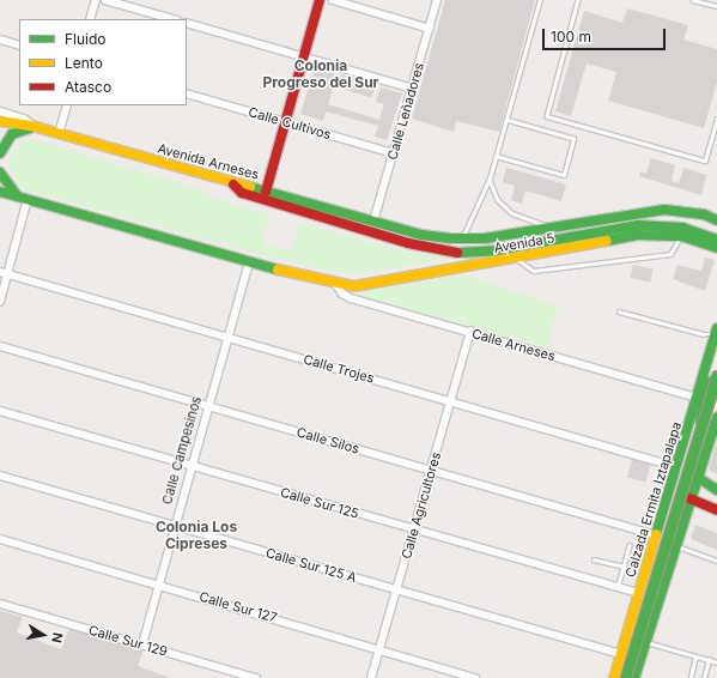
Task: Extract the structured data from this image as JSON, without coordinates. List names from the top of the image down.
{
  "streets": {
    "main road": ["Avenida Arneses", "Avenida 5", "Calzada Ermita Iztapalapa"],
    "street": [
      "Calle Leñadores",
      "Calle Cultivos",
      "Calle Arneses",
      "Calle Trojes",
      "Calle Silos",
      "Calle Campesinos",
      "Calle Sur 125",
      "Calle Agricultores",
      "Calle Sur 125 A",
      "Calle Sur 127",
      "Calle Sur 129"
    ]
  },
  "crossings": [
    ["Calle Leñadores", "Calle Cultivos"],
    ["Calle Leñadores", "Avenida Arneses"],
    ["Avenida Arneses", "Avenida 5"],
    ["Avenida 5", "Calle Arneses"],
    ["Calle Arneses", "Calzada Ermita Iztapalapa"],
    ["Calle Arneses", "Calle Agricultores"],
    ["Calle Trojes", "Calle Campesinos"],
    ["Calle Trojes", "Calzada Ermita Iztapalapa"],
    ["Calle Trojes", "Calle Agricultores"],
    ["Calle Silos", "Calle Campesinos"],
    ["Calle Silos", "Calzada Ermita Iztapalapa"],
    ["Calle Silos", "Calle Agricultores"],
    ["Calle Campesinos", "Calle Sur 125"],
    ["Calle Campesinos", "Calle Sur 125 A"],
    ["Calle Campesinos", "Calle Sur 127"],
    ["Calle Campesinos", "Calle Sur 129"],
    ["Calzada Ermita Iztapalapa", "Calle Sur 125"],
    ["Calzada Ermita Iztapalapa", "Calle Sur 125 A"],
    ["Calle Sur 125", "Calle Agricultores"],
    ["Calle Agricultores", "Calle Sur 125 A"],
    ["Calle Agricultores", "Calle Sur 127"]
  ],
  "districts": ["Colonia Progreso del Sur", "Colonia Los Cipreses"],
  "legend": ["Fluido", "Lento", "Atasco"],
  "scale_bar": "100 m",
  "north": "right"
}
